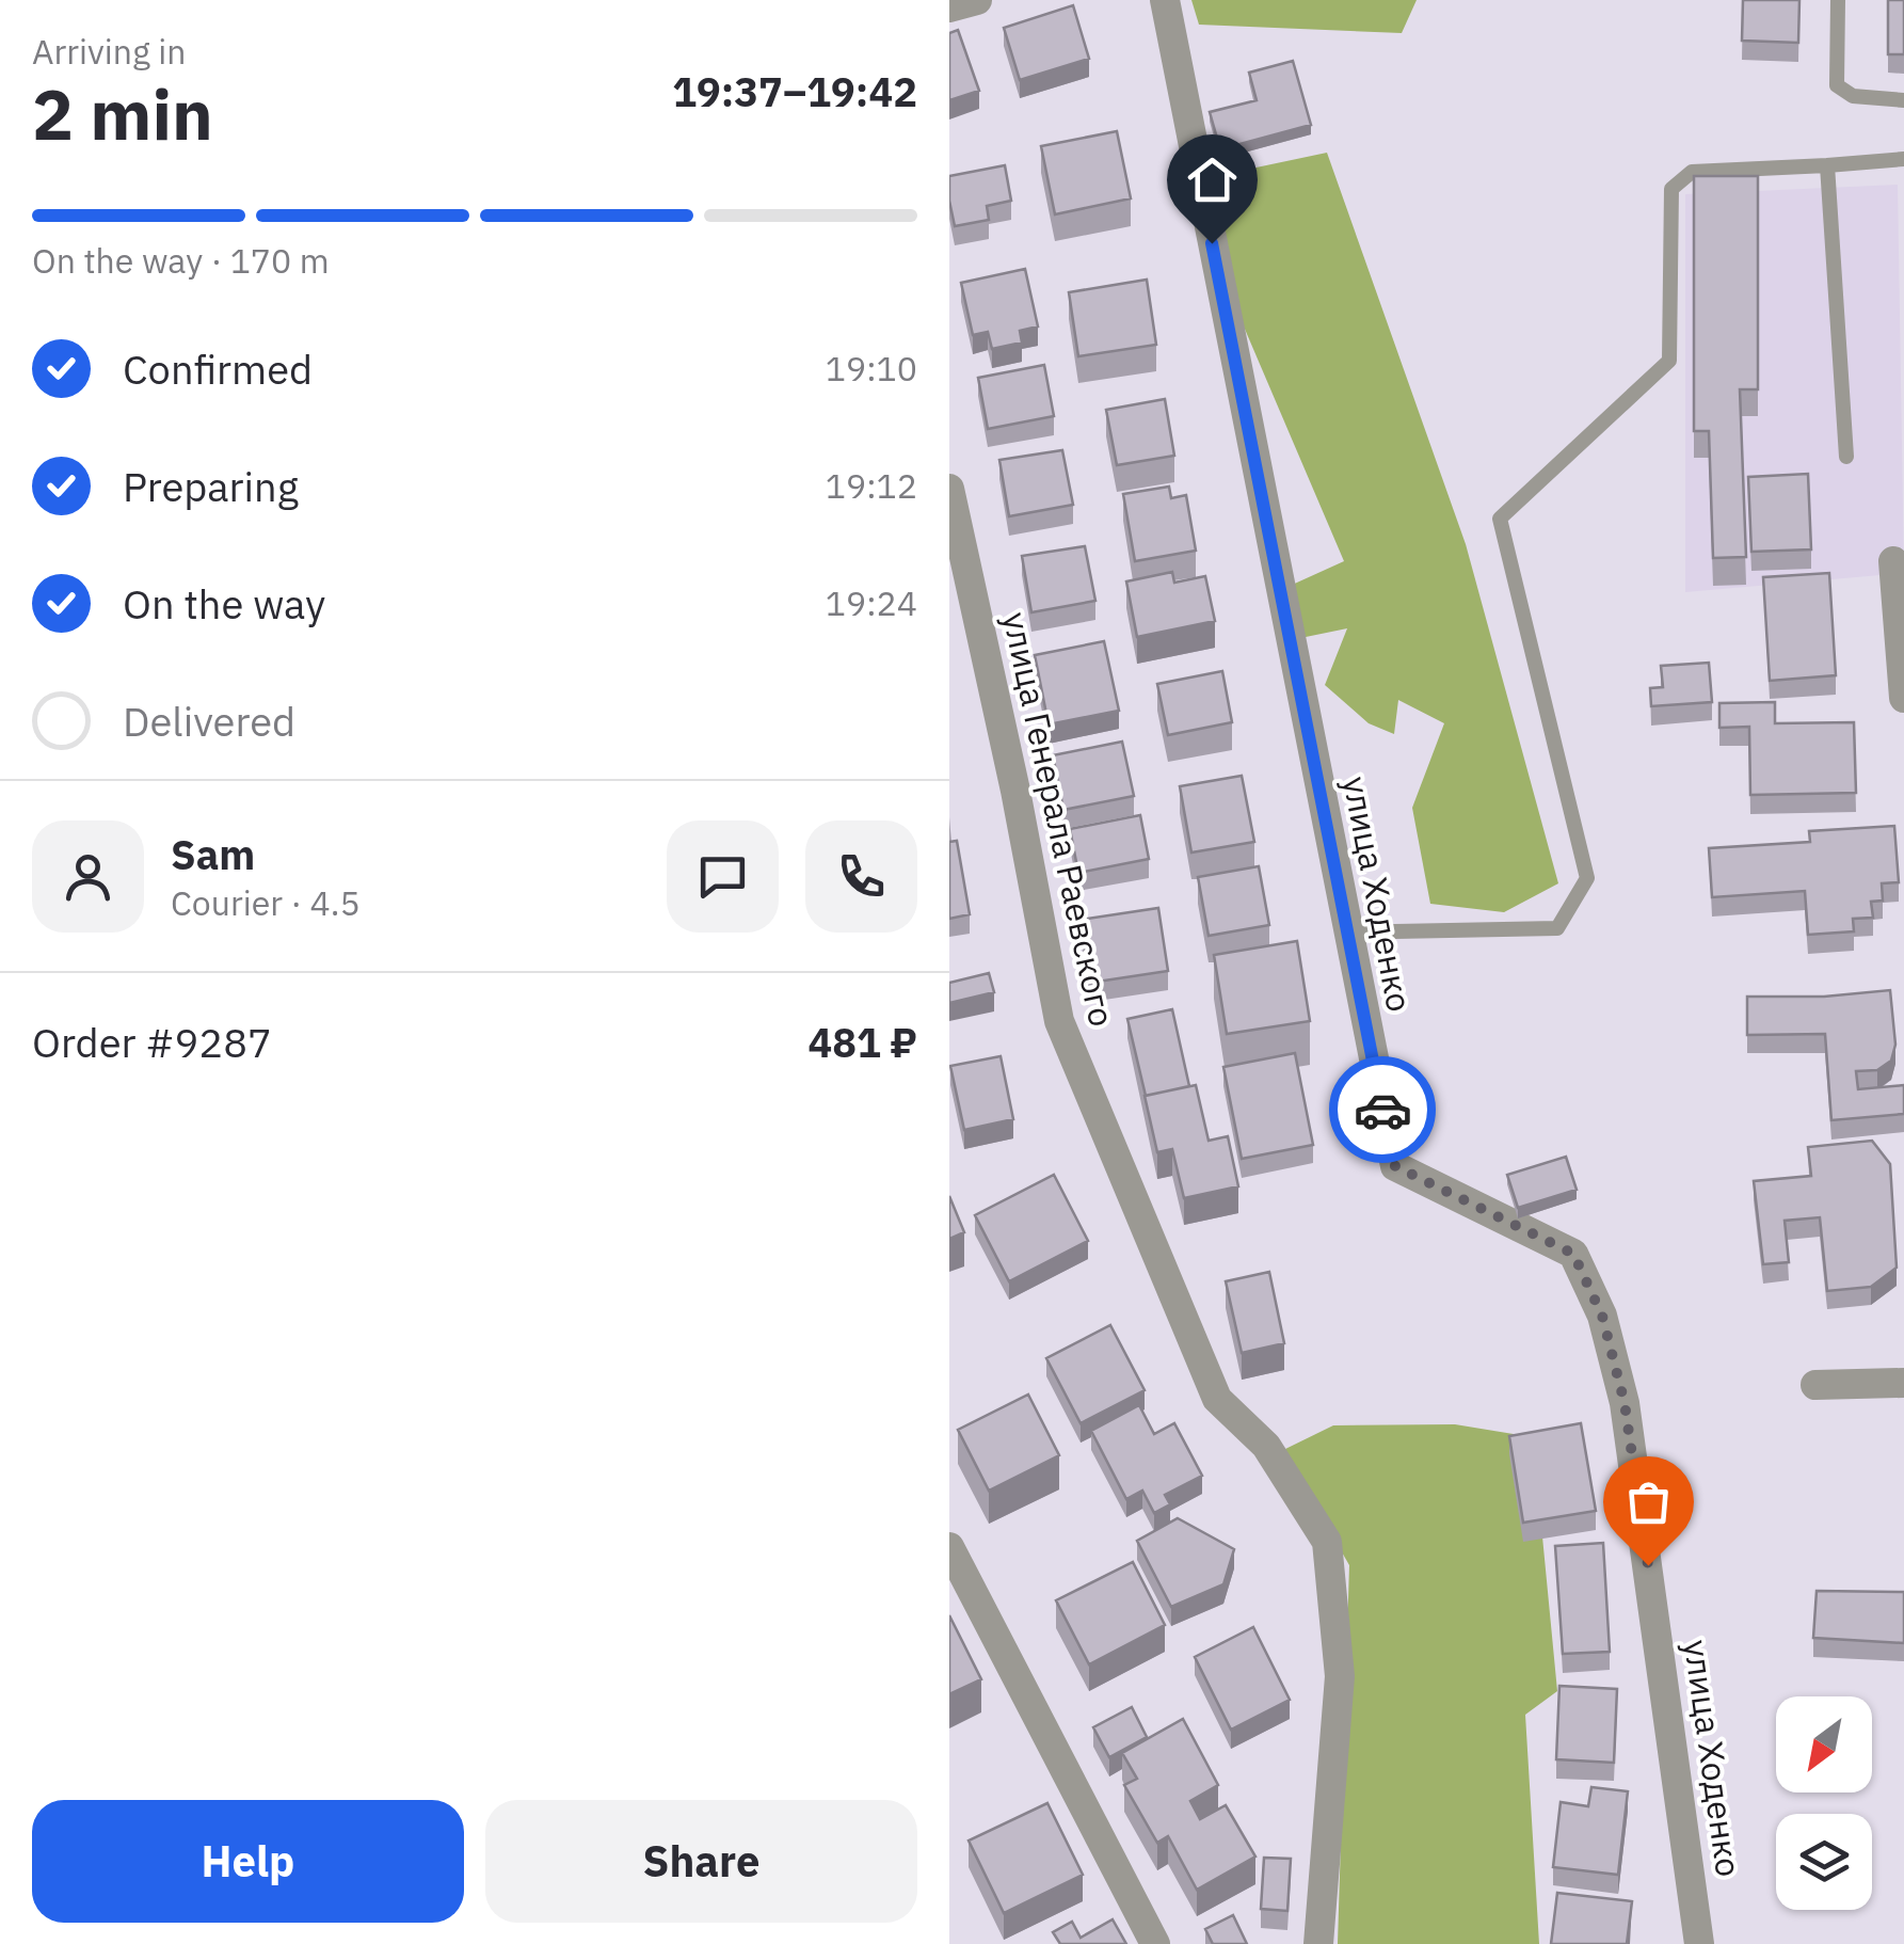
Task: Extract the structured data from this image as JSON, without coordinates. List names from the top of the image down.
{
  "streets": {
    "street": ["улица Генерала Раевского", "улица Ходенко"]
  },
  "north": "bottom left",
  "page": {
    "heading": ["2 min", "Arriving in", "19:37–19:42"],
    "panel": [
      "Sam",
      "Courier · 4.5",
      "Order #9287",
      "481 ₽"
    ],
    "bar": "On the way · 170 m",
    "list": [
      ["Confirmed", "19:10"],
      ["Preparing", "19:12"],
      ["On the way", "19:24"],
      "Delivered"
    ],
    "buttons": ["Help", "Share"]
  }
}
